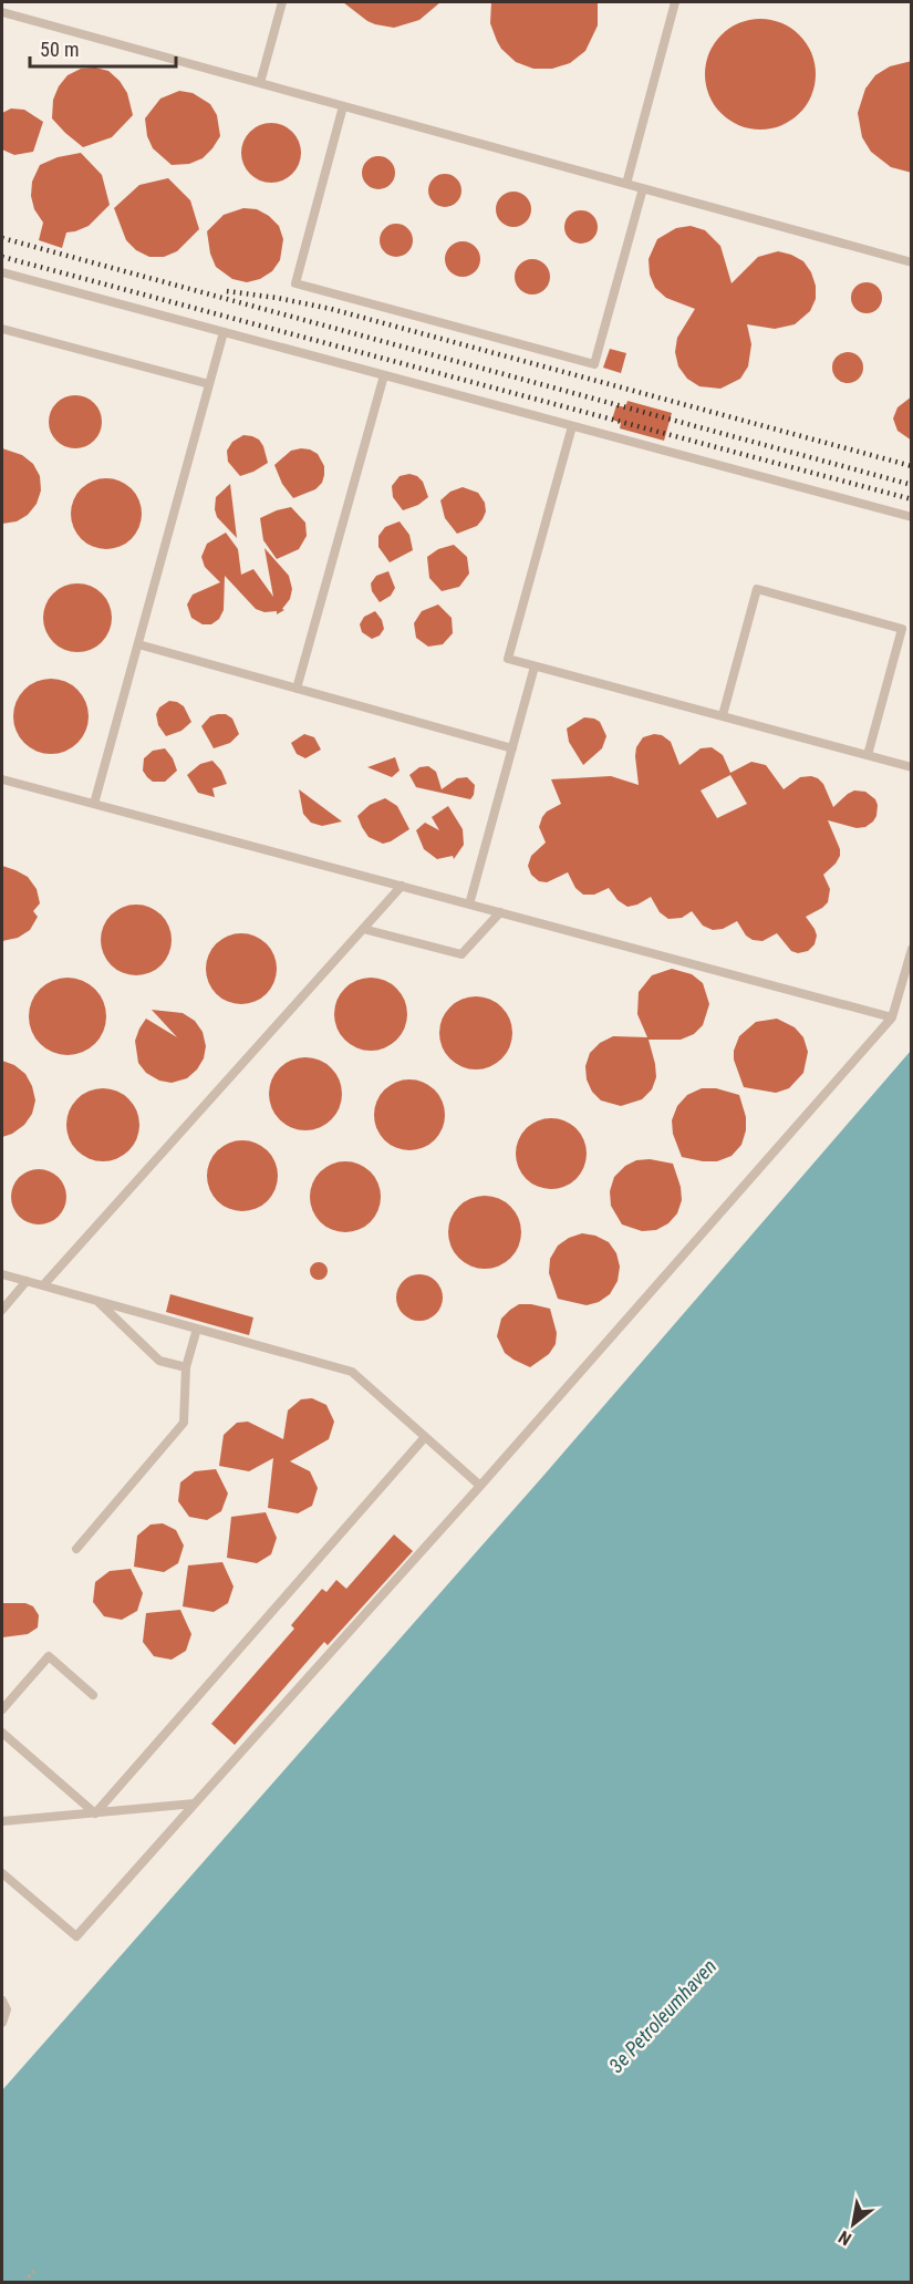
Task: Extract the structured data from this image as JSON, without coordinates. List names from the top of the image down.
{
  "water": ["3e Petroleumhaven"],
  "scale_bar": "50 m",
  "north": "bottom left"
}
